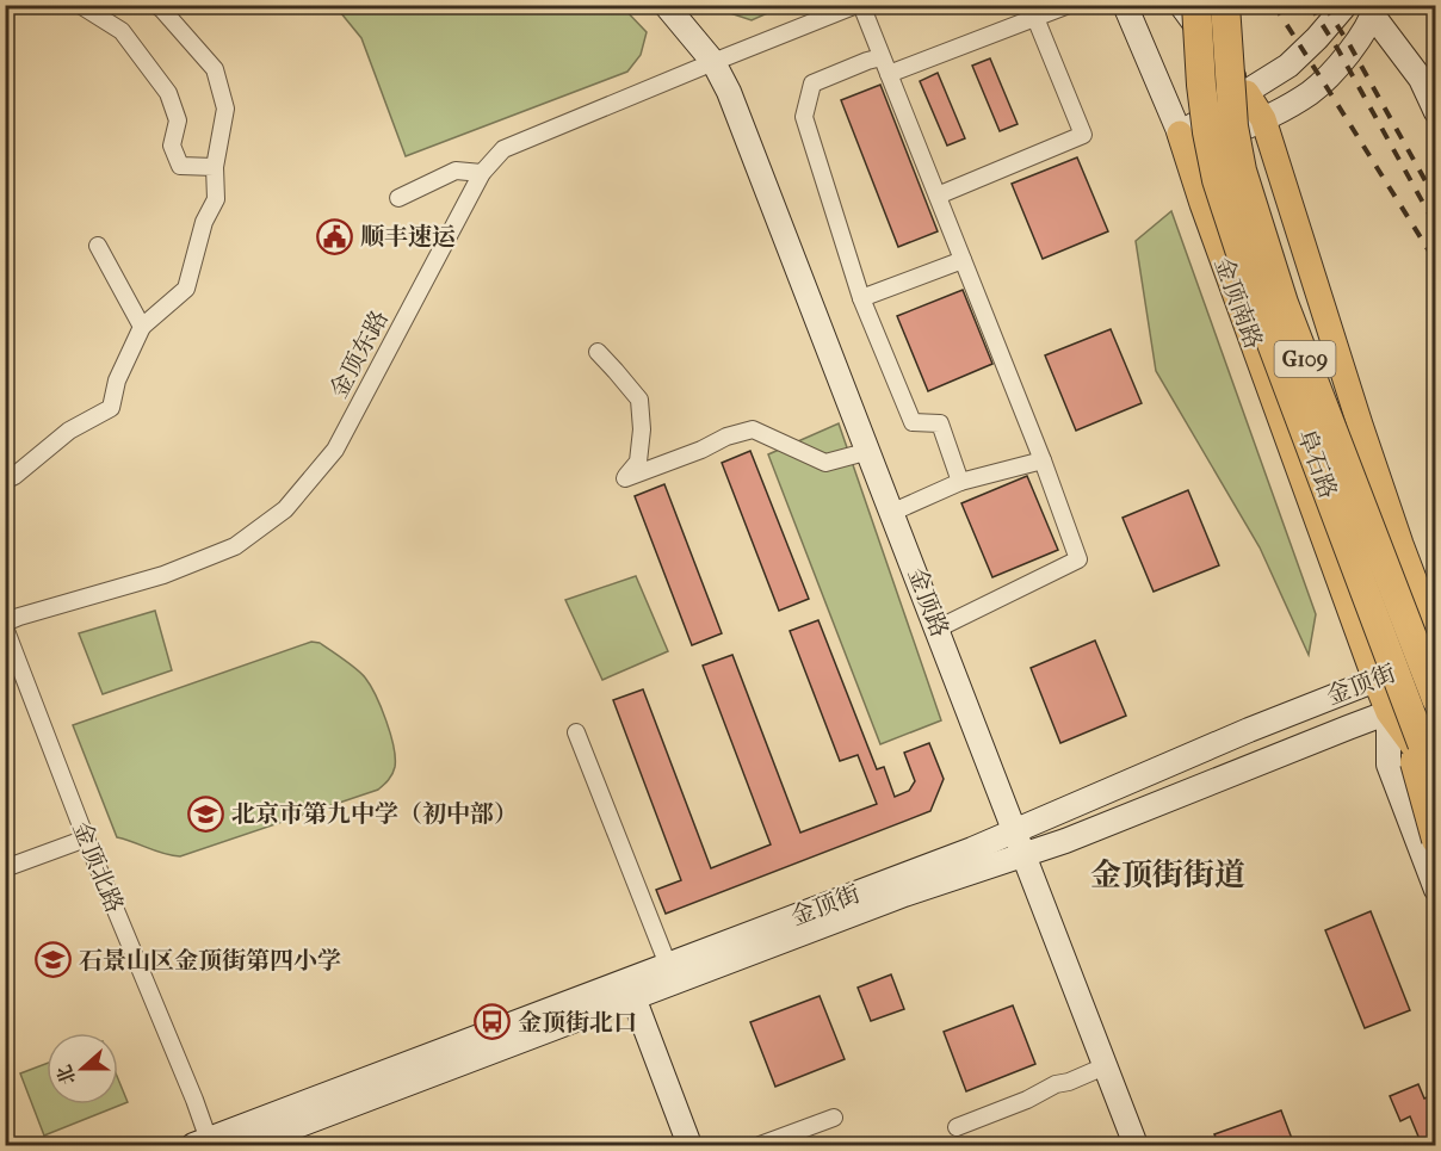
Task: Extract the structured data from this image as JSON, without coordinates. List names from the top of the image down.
{
  "streets": {
    "highway": ["G109", "阜石路"],
    "main road": ["金顶南路", "金顶路", "金顶街"],
    "street": ["金顶东路", "金顶北路"]
  },
  "crossings": [
    ["金顶南路", "阜石路"],
    ["金顶南路", "金顶街"],
    ["金顶东路", "金顶路"],
    ["金顶东路", "金顶北路"],
    ["阜石路", "金顶街"],
    ["金顶路", "金顶街"],
    ["金顶街", "金顶北路"]
  ],
  "districts": ["金顶街街道"],
  "places": {
    "public building": ["顺丰速运"],
    "school or university": ["北京市第九中学（初中部）", "石景山区金顶街第四小学"],
    "bus stop": ["金顶街北口"]
  },
  "north": "left"
}
